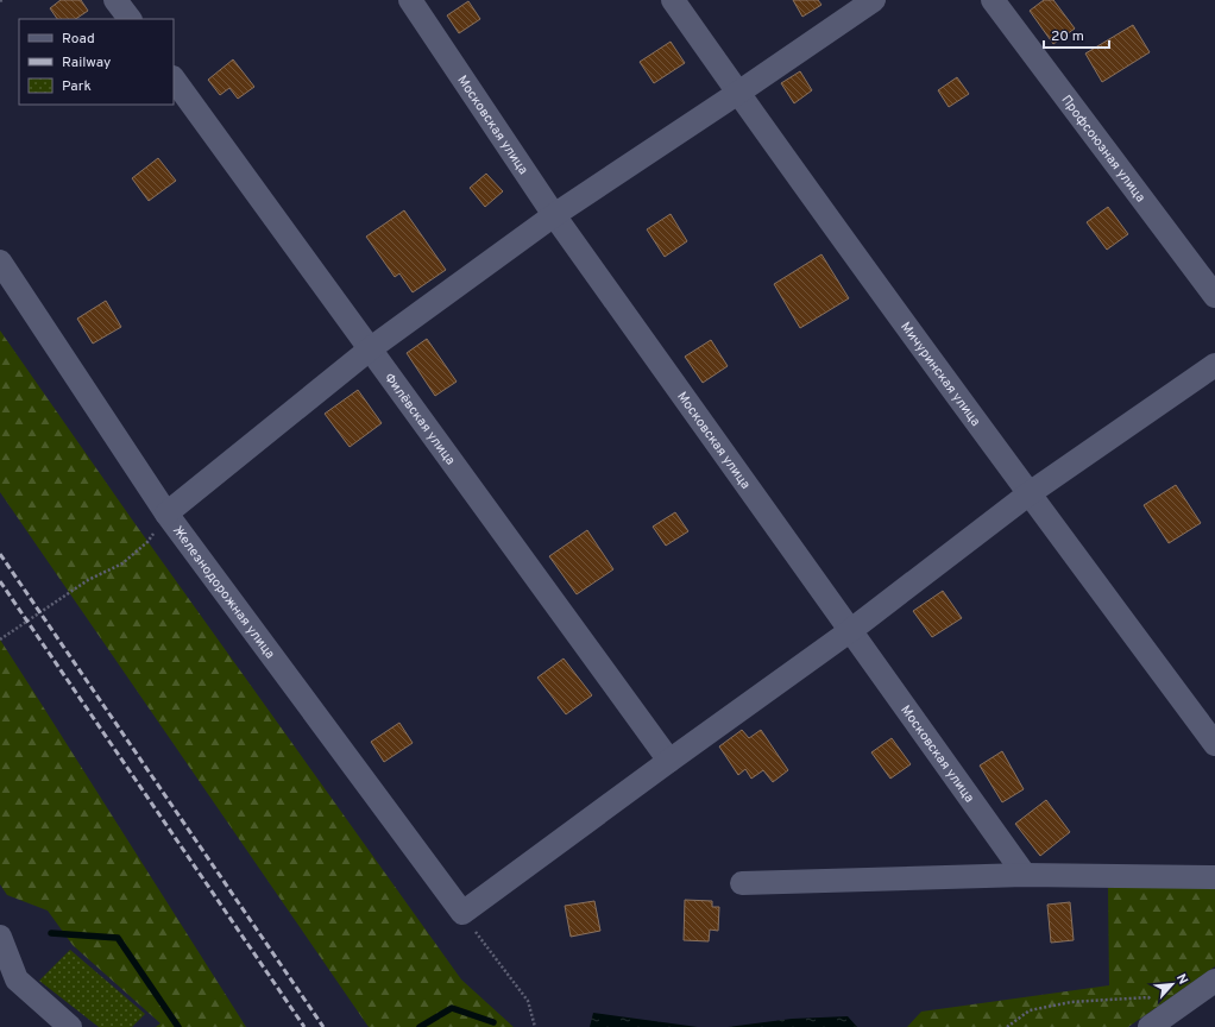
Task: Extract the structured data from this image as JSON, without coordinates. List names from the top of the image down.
{
  "streets": {
    "street": [
      "Московская улица",
      "Профсоюзная улица",
      "Мичуринская улица",
      "Филёвская улица",
      "Железнодорожная улица"
    ]
  },
  "legend": ["Road", "Railway", "Park"],
  "scale_bar": "20 m",
  "north": "top right"
}
